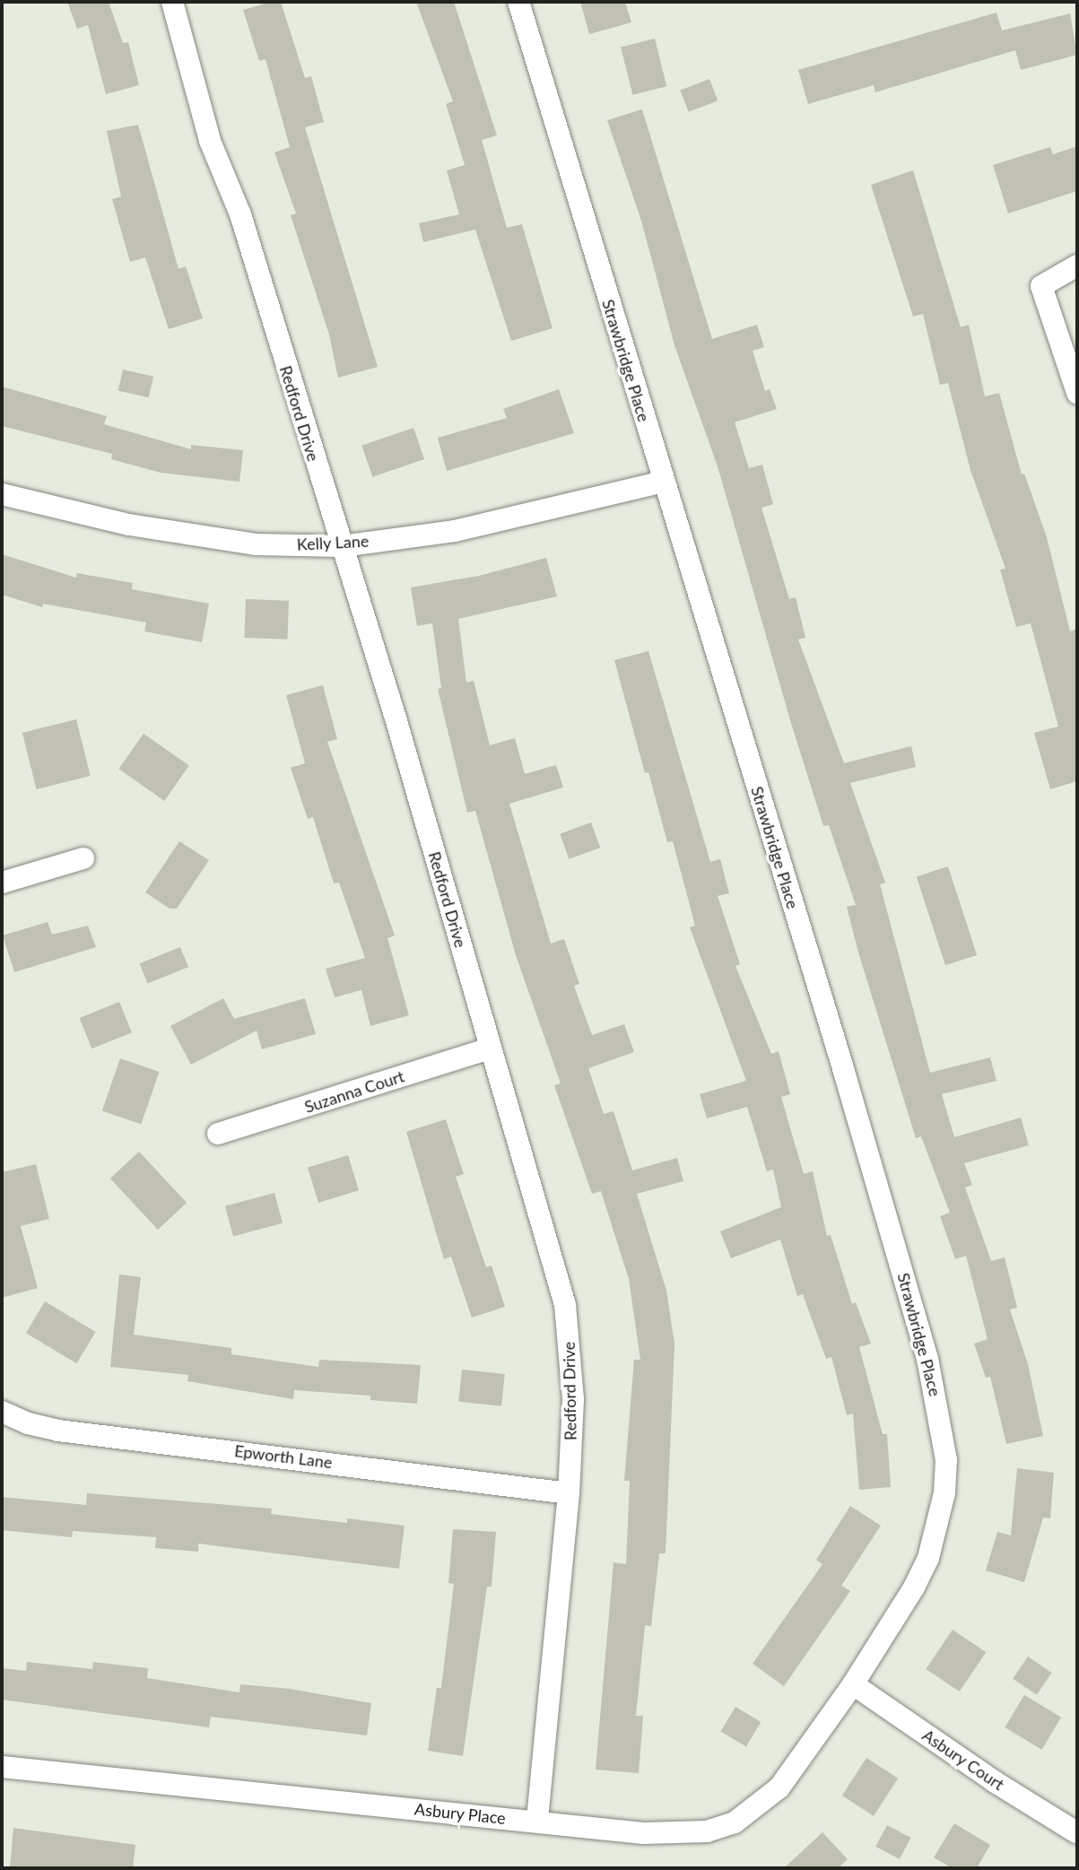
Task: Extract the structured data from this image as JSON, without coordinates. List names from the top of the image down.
{
  "streets": {
    "street": [
      "Strawbridge Place",
      "Redford Drive",
      "Kelly Lane",
      "Suzanna Court",
      "Epworth Lane",
      "Asbury Court",
      "Asbury Place"
    ]
  },
  "crossings": [
    ["Strawbridge Place", "Kelly Lane"],
    ["Strawbridge Place", "Asbury Court"],
    ["Strawbridge Place", "Asbury Place"],
    ["Redford Drive", "Kelly Lane"],
    ["Redford Drive", "Suzanna Court"],
    ["Redford Drive", "Epworth Lane"],
    ["Redford Drive", "Asbury Place"],
    ["Asbury Court", "Asbury Place"]
  ]
}
